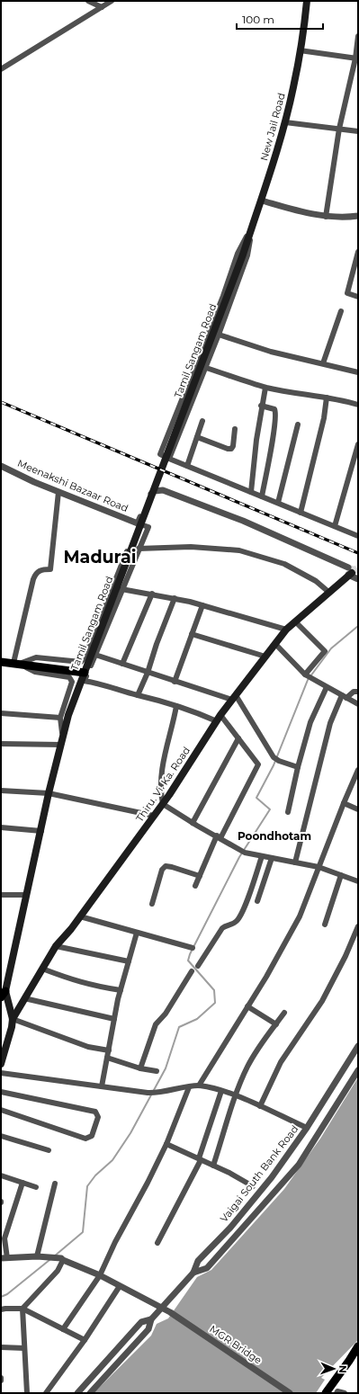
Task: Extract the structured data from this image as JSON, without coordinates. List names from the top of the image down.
{
  "streets": {
    "main road": ["New Jail Road", "Tamil Sangam Road", "Thiru. Vi. Ka. Road"],
    "street": ["Meenakshi Bazaar Road", "Vaigai South Bank Road", "MGR Bridge"]
  },
  "crossings": [
    ["New Jail Road", "Tamil Sangam Road"],
    ["Vaigai South Bank Road", "MGR Bridge"]
  ],
  "districts": ["Madurai", "Poondhotam"],
  "scale_bar": "100 m",
  "north": "right"
}
